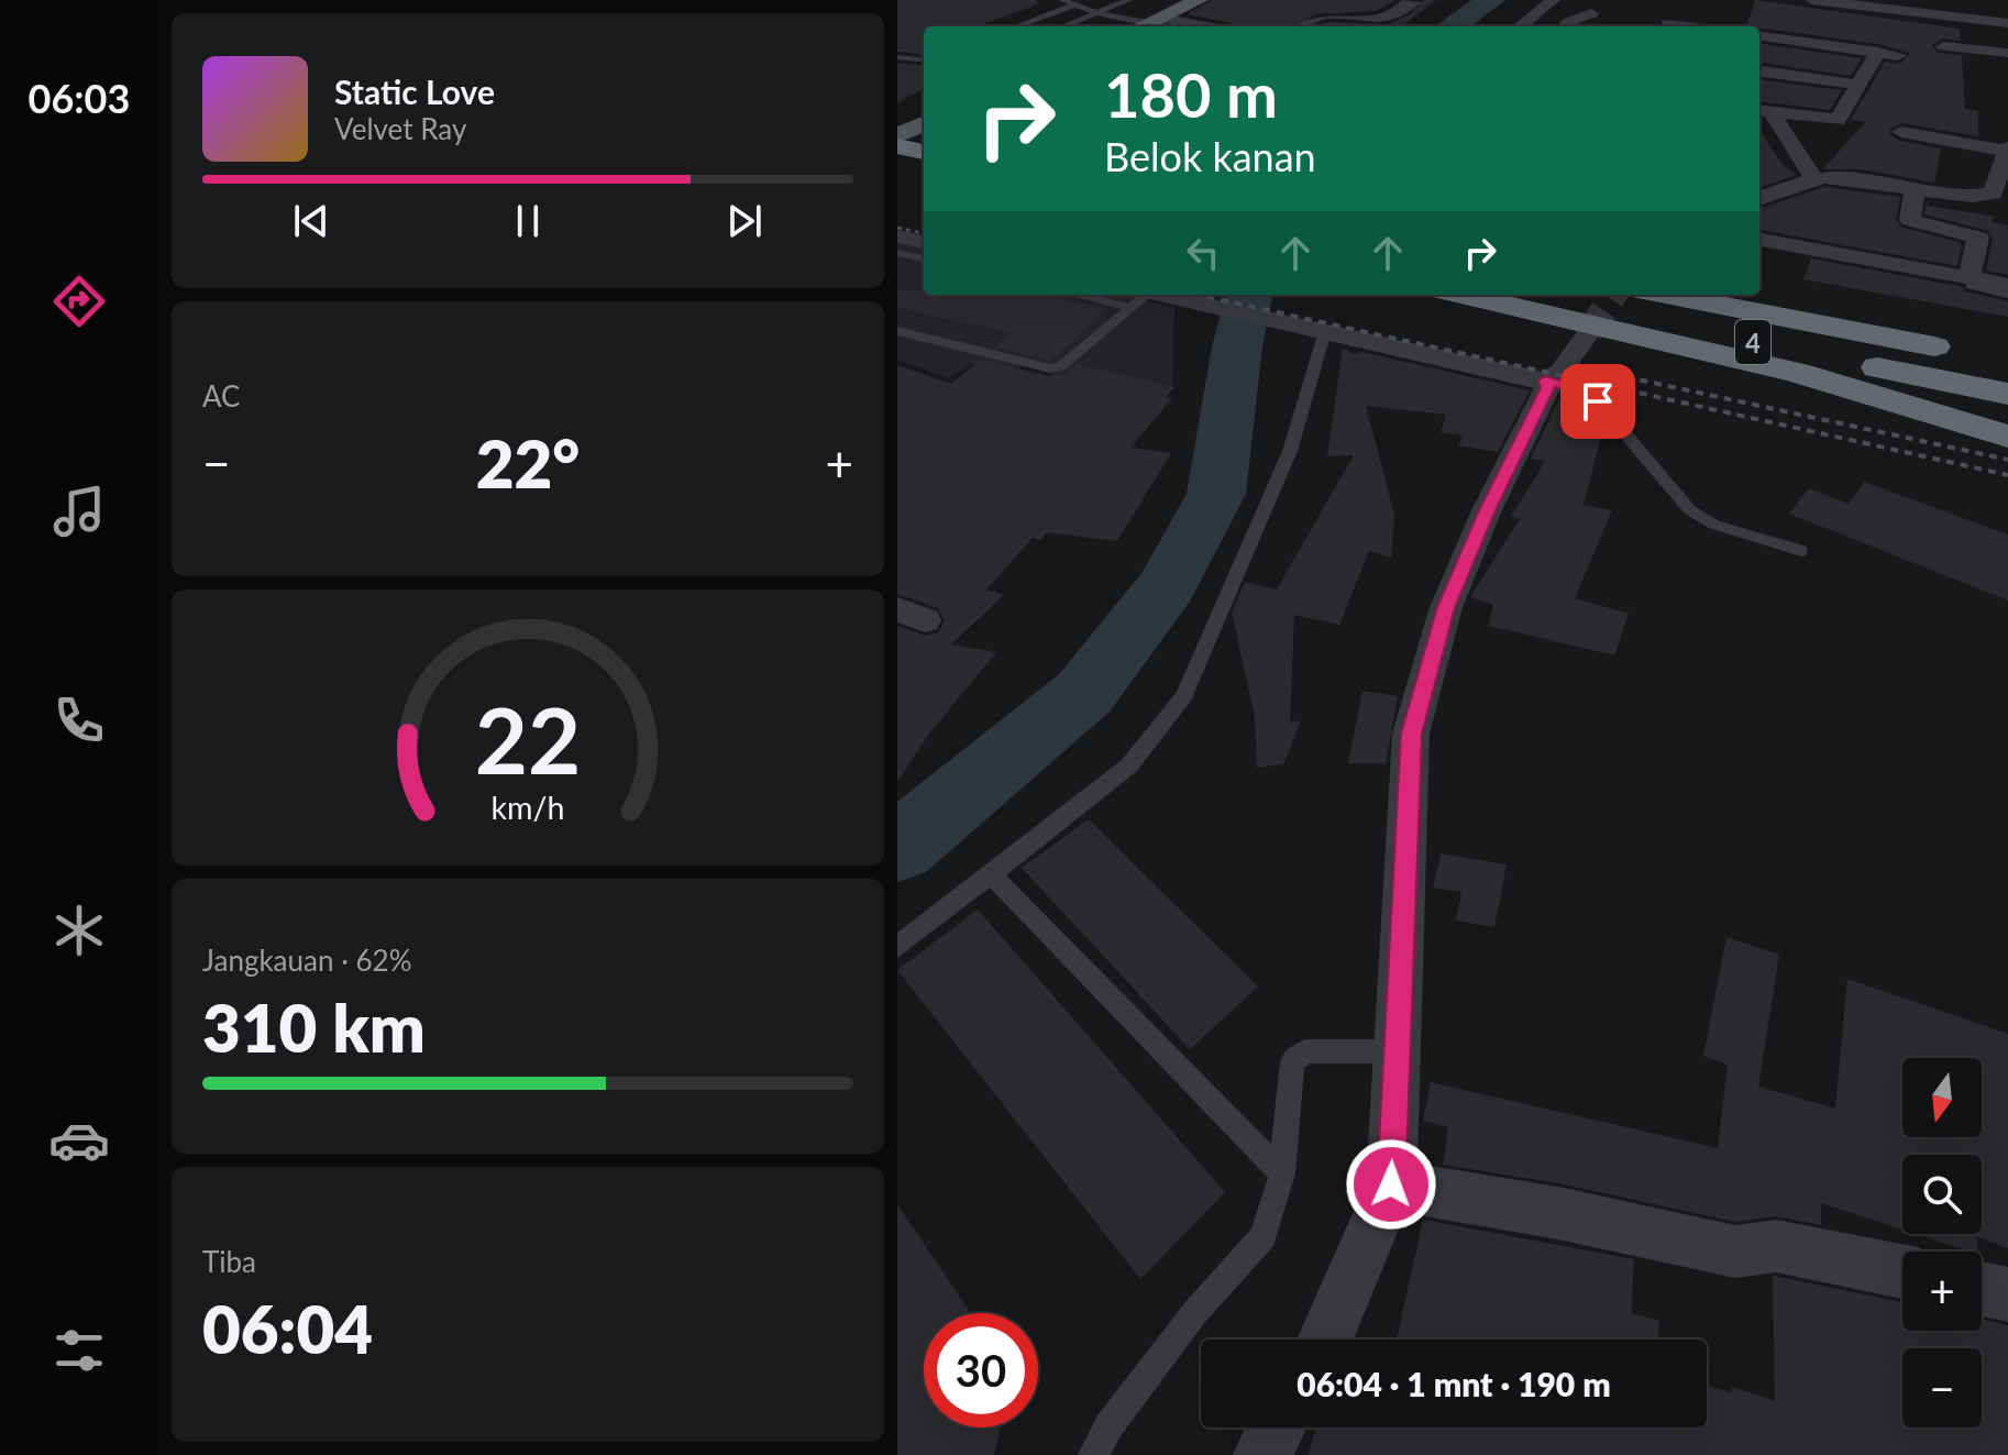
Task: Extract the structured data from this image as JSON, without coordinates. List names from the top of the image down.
{
  "streets": {
    "highway": ["4"]
  },
  "north": "bottom",
  "page": {
    "tabs": "06:03",
    "turn": ["180 m", "Belok kanan"],
    "song": ["Static Love", "Velvet Ray"],
    "tile": [
      "AC",
      ["Jangkauan · 62%", "310 km"],
      ["Tiba", "06:04"]
    ],
    "heat": ["−", "22°", "+"],
    "map_buttons": ["+", "−"],
    "limit": "30",
    "trip": "06:04 · 1 mnt · 190 m",
    "gauge": ["22", "km/h"]
  }
}
